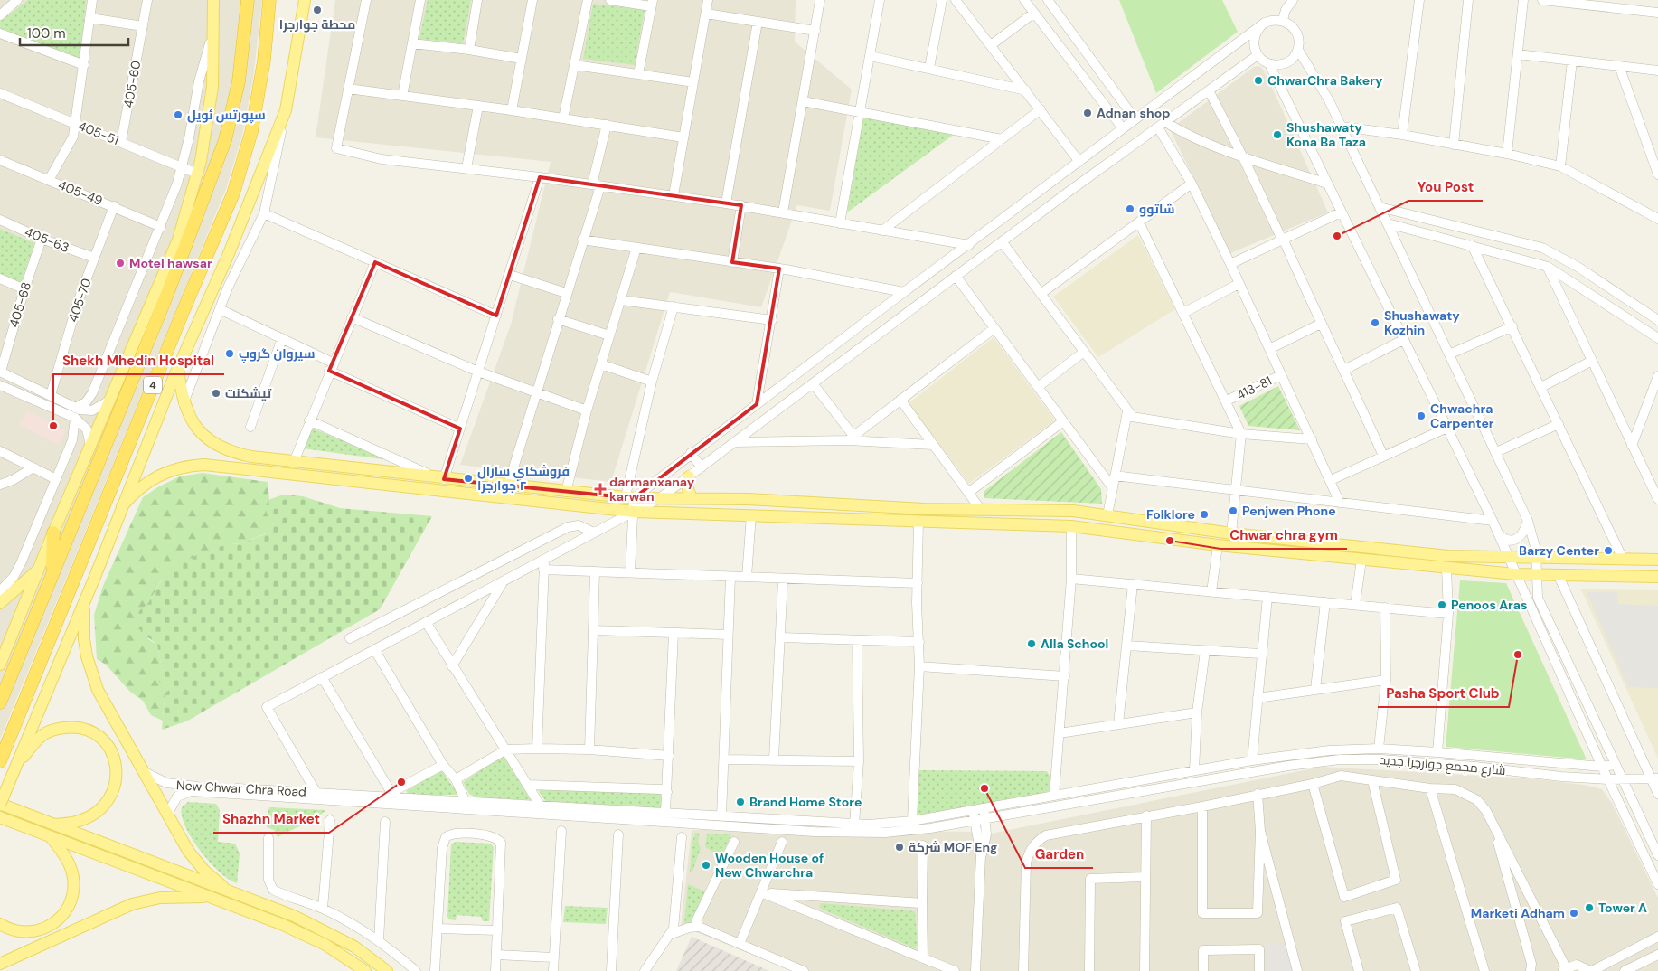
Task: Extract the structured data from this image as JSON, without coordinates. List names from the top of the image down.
{
  "streets": {
    "highway": ["4"],
    "street": [
      "405-60",
      "405-51",
      "405-49",
      "405-63",
      "405-70",
      "405-68",
      "413-81",
      "شارع مجمع جوارجرا جديد",
      "New Chwar Chra Road"
    ]
  },
  "crossings": [
    ["405-60", "405-51"],
    ["405-49", "405-70"],
    ["405-63", "405-70"],
    ["405-63", "405-68"],
    ["شارع مجمع جوارجرا جديد", "New Chwar Chra Road"]
  ],
  "places": {
    "other": [
      "محطة جوارجرا",
      "ChwarChra Bakery",
      "Adnan shop",
      "سپورتس ئويل",
      "Shushawaty Kona Ba Taza",
      "شاتوو",
      "You Post",
      "Motel hawsar",
      "Shushawaty Kozhin",
      "سیروان گروپ",
      "تيشكنت",
      "Chwachra Carpenter",
      "Shekh Mhedin Hospital",
      "فروشكاي سارال ٢ جوارجرا",
      "Penjwen Phone",
      "Folklore",
      "Chwar chra gym",
      "Barzy Center",
      "Penoos Aras",
      "Alla School",
      "Pasha Sport Club",
      "Shazhn Market",
      "Garden",
      "Brand Home Store",
      "شركة MOF Eng",
      "Wooden House of New Chwarchra",
      "Tower A",
      "Marketi Adham"
    ],
    "health": ["darmanxanay karwan"]
  },
  "scale_bar": "100 m"
}
